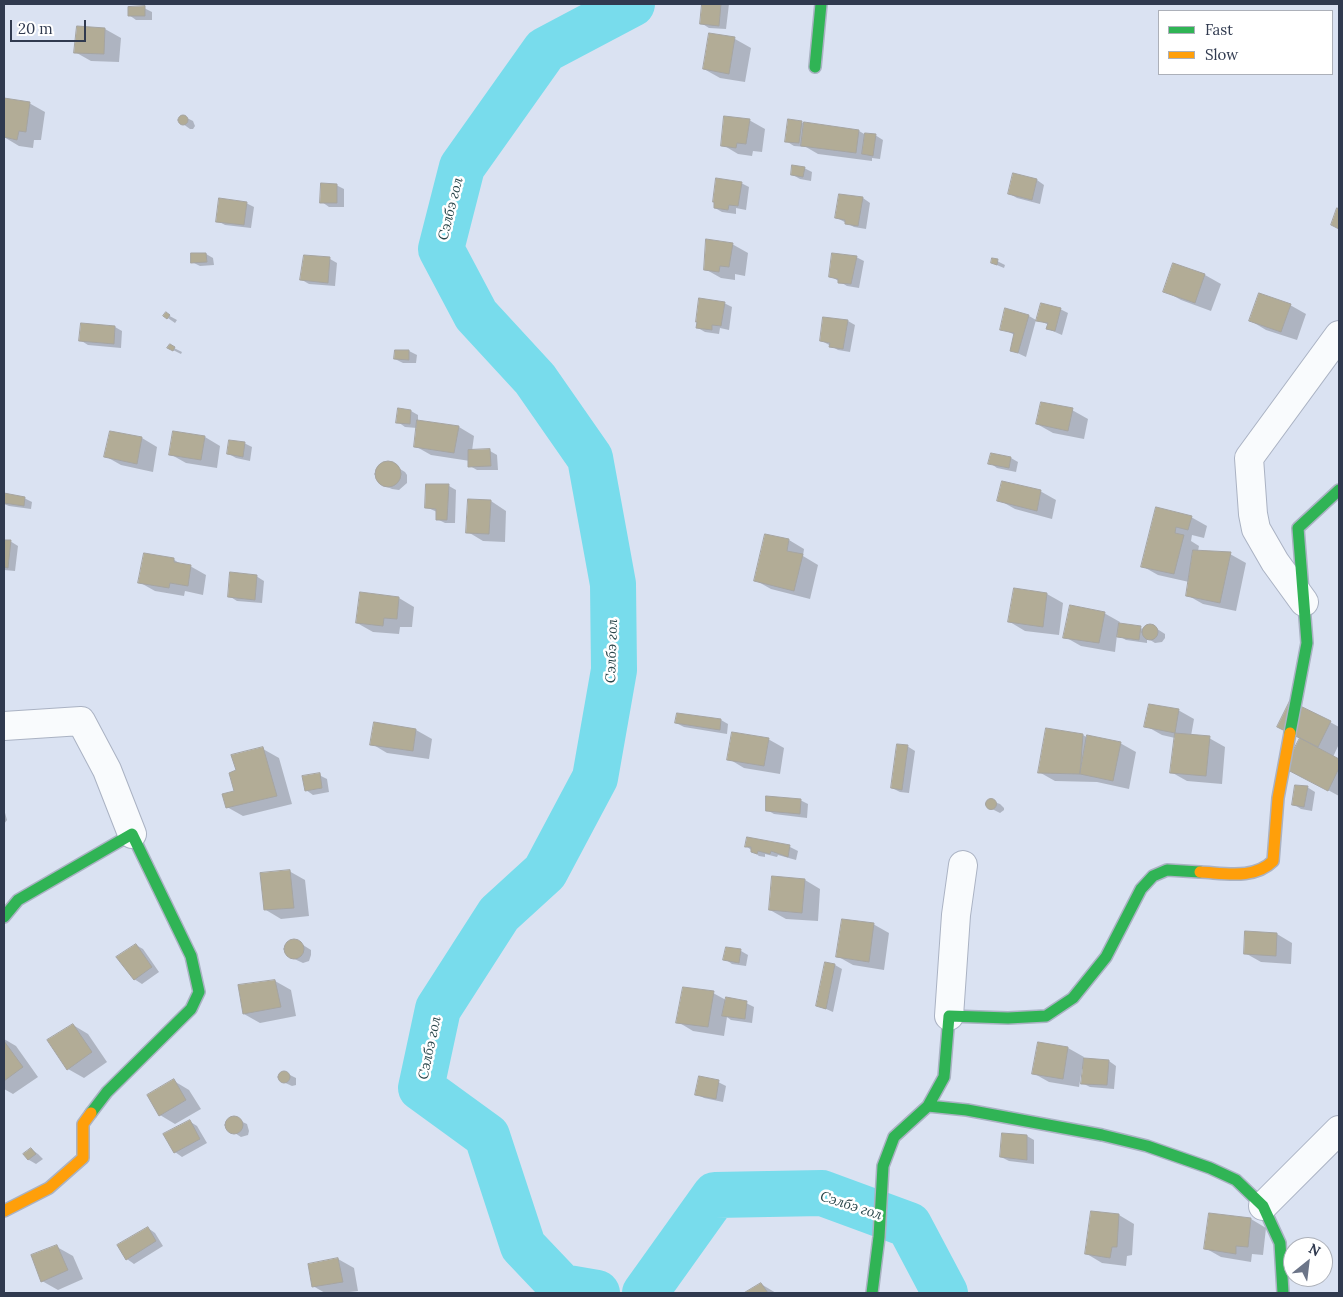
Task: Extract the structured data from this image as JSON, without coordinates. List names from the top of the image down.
{
  "water": ["Сэлбэ гол"],
  "legend": ["Fast", "Slow"],
  "scale_bar": "20 m",
  "north": "top right"
}
